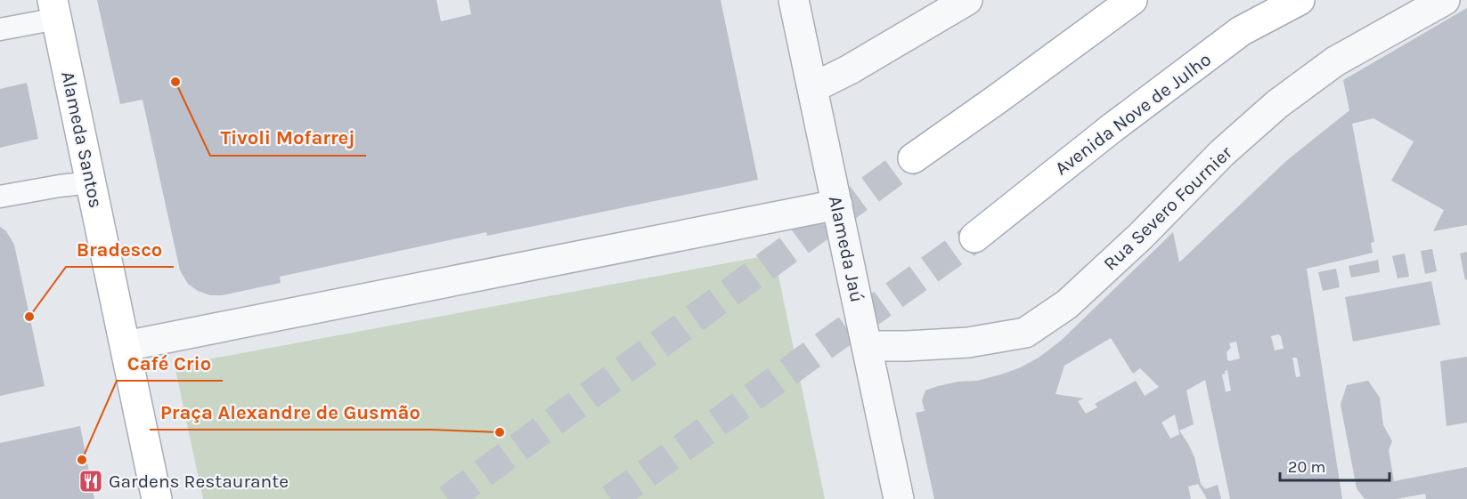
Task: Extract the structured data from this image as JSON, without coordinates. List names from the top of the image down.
{
  "streets": {
    "main road": ["Avenida Nove de Julho", "Alameda Santos"],
    "street": ["Rua Severo Fournier", "Alameda Jaú"]
  },
  "crossings": [
    ["Rua Severo Fournier", "Alameda Jaú"]
  ],
  "places": {
    "other": [
      "Tivoli Mofarrej",
      "Bradesco",
      "Praça Alexandre de Gusmão",
      "Café Crio"
    ],
    "restaurant": ["Gardens Restaurante"]
  },
  "scale_bar": "20 m"
}
